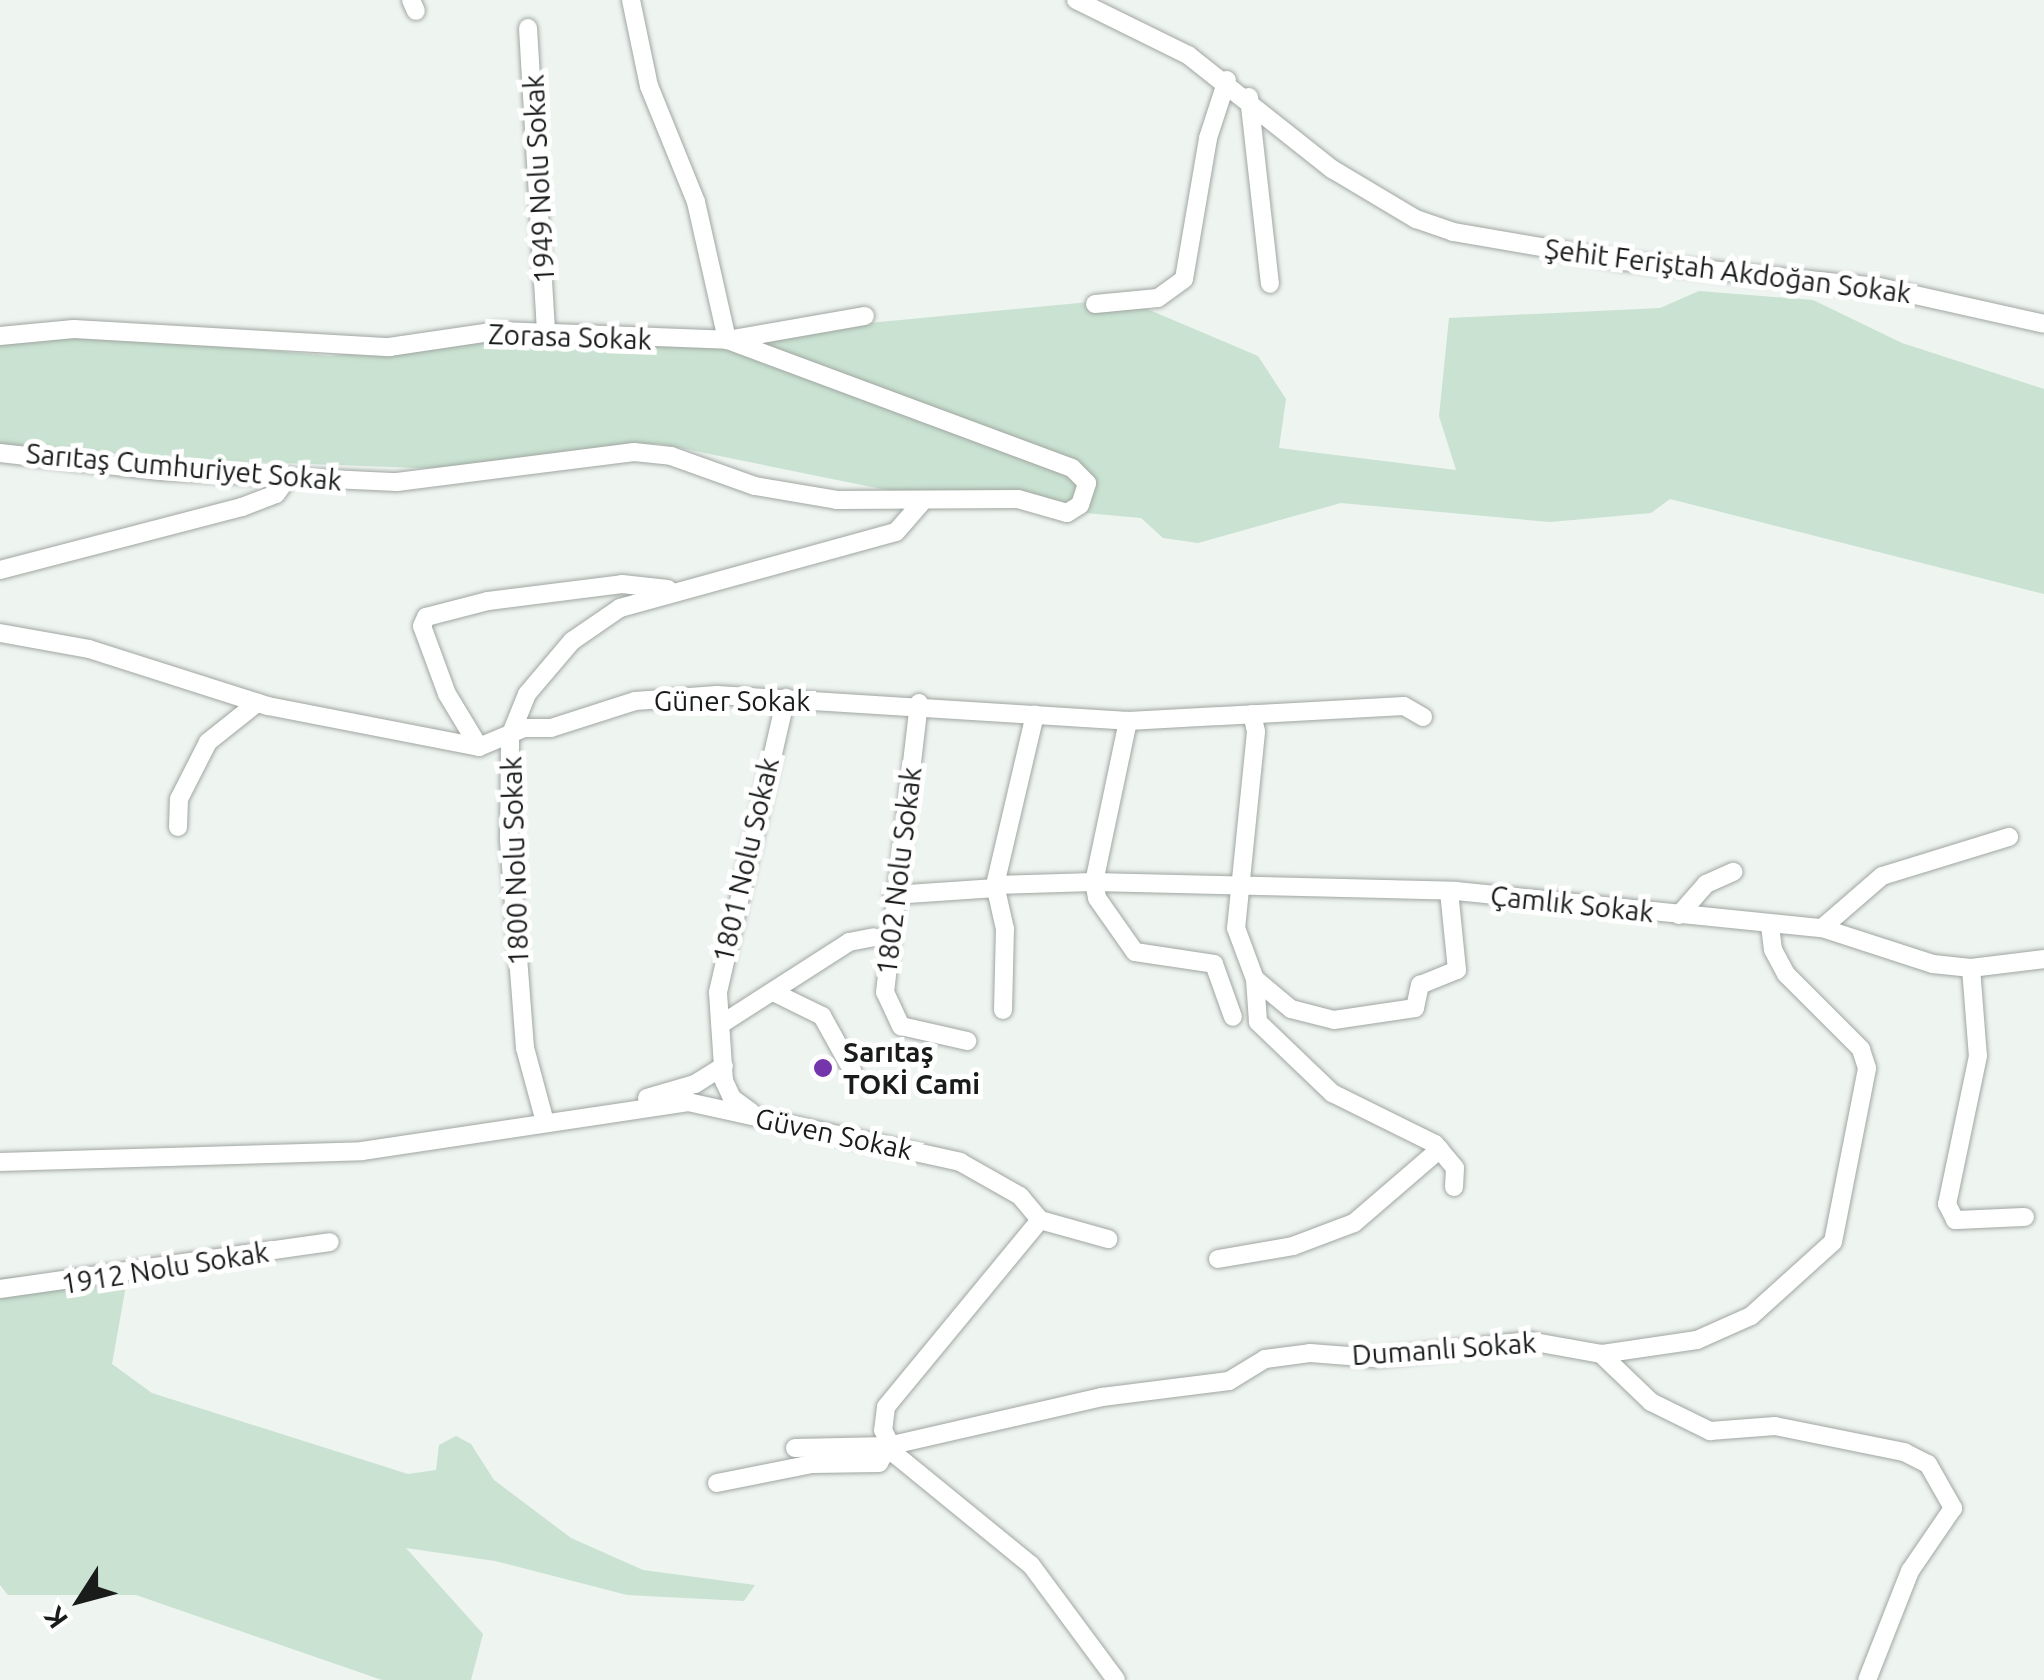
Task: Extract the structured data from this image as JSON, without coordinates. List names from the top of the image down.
{
  "streets": {
    "street": [
      "1949 Nolu Sokak",
      "Şehit Feriştah Akdoğan Sokak",
      "Zorasa Sokak",
      "Sarıtaş Cumhuriyet Sokak",
      "Güner Sokak",
      "1801 Nolu Sokak",
      "1800 Nolu Sokak",
      "1802 Nolu Sokak",
      "Çamlık Sokak",
      "Güven Sokak",
      "1912 Nolu Sokak",
      "Dumanlı Sokak"
    ]
  },
  "crossings": [
    ["1949 Nolu Sokak", "Zorasa Sokak"],
    ["Zorasa Sokak", "Sarıtaş Cumhuriyet Sokak"],
    ["Sarıtaş Cumhuriyet Sokak", "1800 Nolu Sokak"],
    ["Güner Sokak", "1801 Nolu Sokak"],
    ["Güner Sokak", "1800 Nolu Sokak"],
    ["Güner Sokak", "1802 Nolu Sokak"],
    ["1801 Nolu Sokak", "Güven Sokak"],
    ["1800 Nolu Sokak", "Güven Sokak"],
    ["1802 Nolu Sokak", "Çamlık Sokak"],
    ["Çamlık Sokak", "Dumanlı Sokak"]
  ],
  "places": ["Sarıtaş TOKİ Cami"],
  "north": "bottom left"
}
